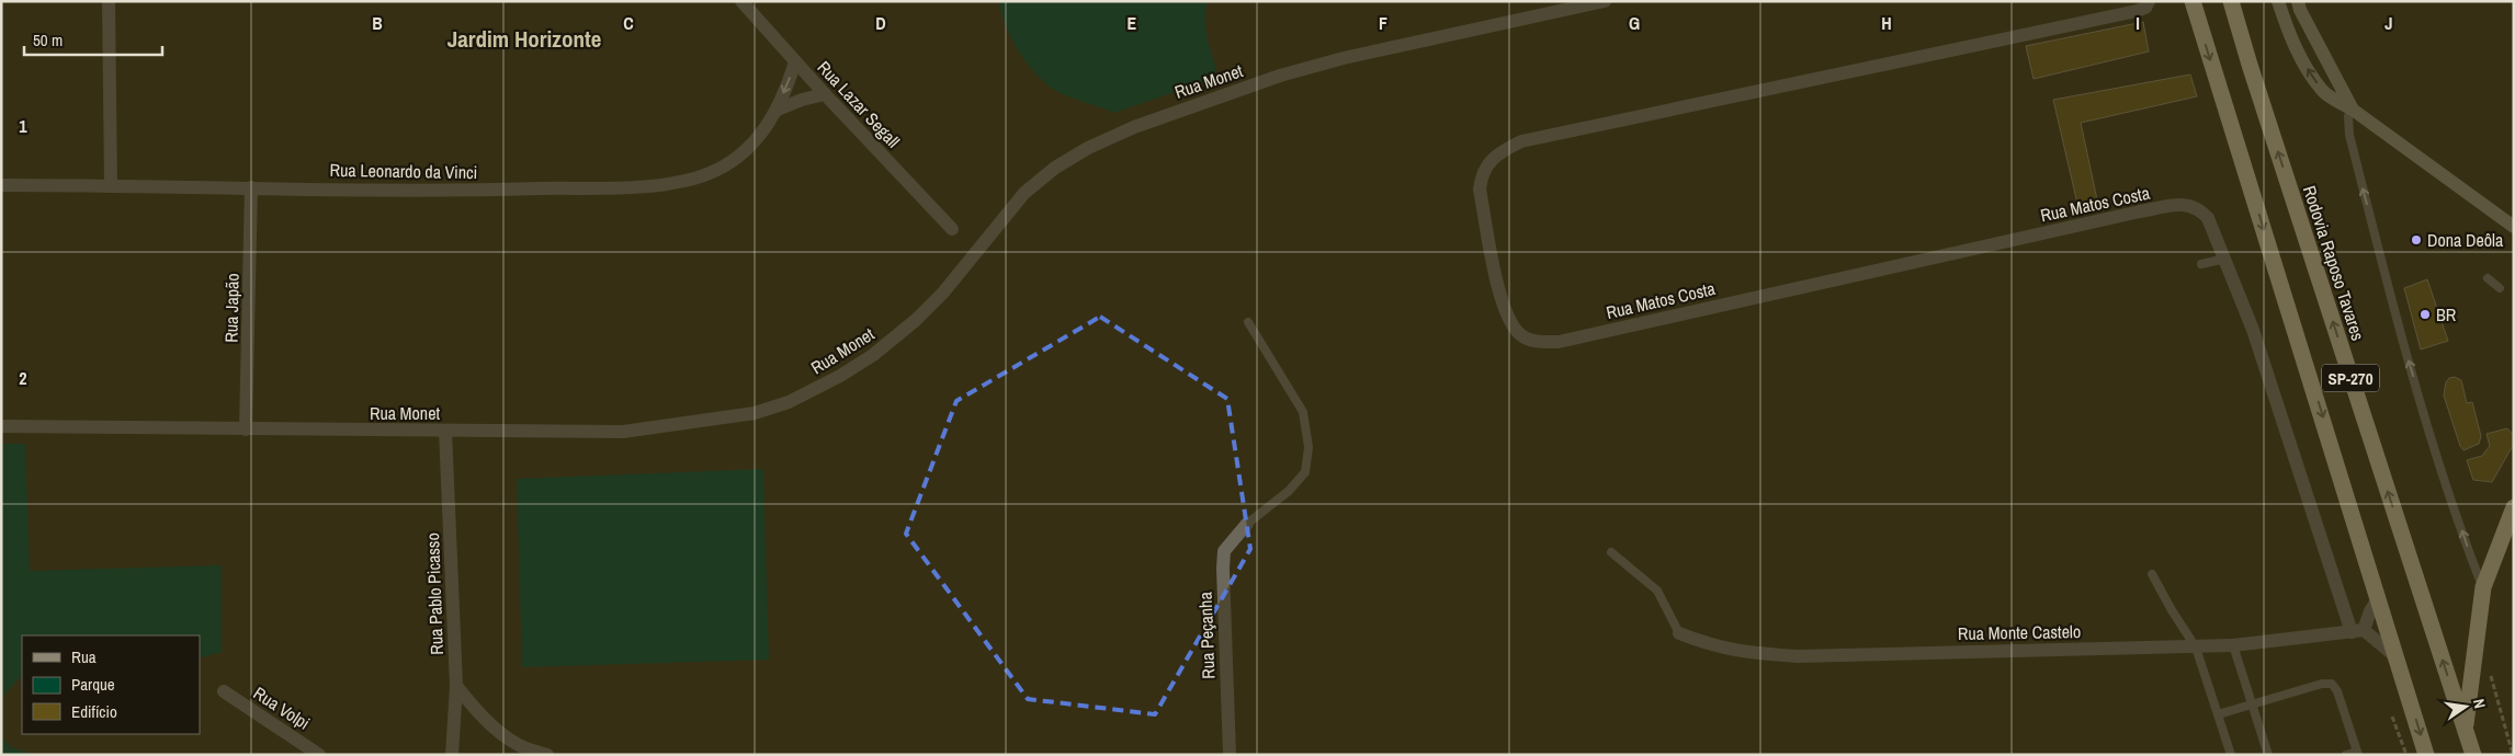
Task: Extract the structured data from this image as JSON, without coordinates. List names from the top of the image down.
{
  "streets": {
    "highway": ["Rodovia Raposo Tavares", "SP-270"],
    "street": [
      "Rua Monet",
      "Rua Lazar Segall",
      "Rua Leonardo da Vinci",
      "Rua Matos Costa",
      "Rua Japão",
      "Rua Pablo Picasso",
      "Rua Monte Castelo",
      "Rua Peçanha",
      "Rua Volpi"
    ]
  },
  "crossings": [
    ["Rua Monet", "Rua Japão"],
    ["Rua Monet", "Rua Pablo Picasso"],
    ["Rua Lazar Segall", "Rua Leonardo da Vinci"],
    ["Rua Leonardo da Vinci", "Rua Japão"],
    ["Rua Matos Costa", "Rua Monte Castelo"]
  ],
  "districts": ["Jardim Horizonte"],
  "places": ["Dona Deôla", "BR"],
  "legend": ["Rua", "Parque", "Edifício"],
  "scale_bar": "50 m",
  "north": "right",
  "grid": {
    "columns": [
      "B",
      "C",
      "D",
      "E",
      "F",
      "G",
      "H",
      "I",
      "J"
    ],
    "rows": ["1", "2"]
  }
}
